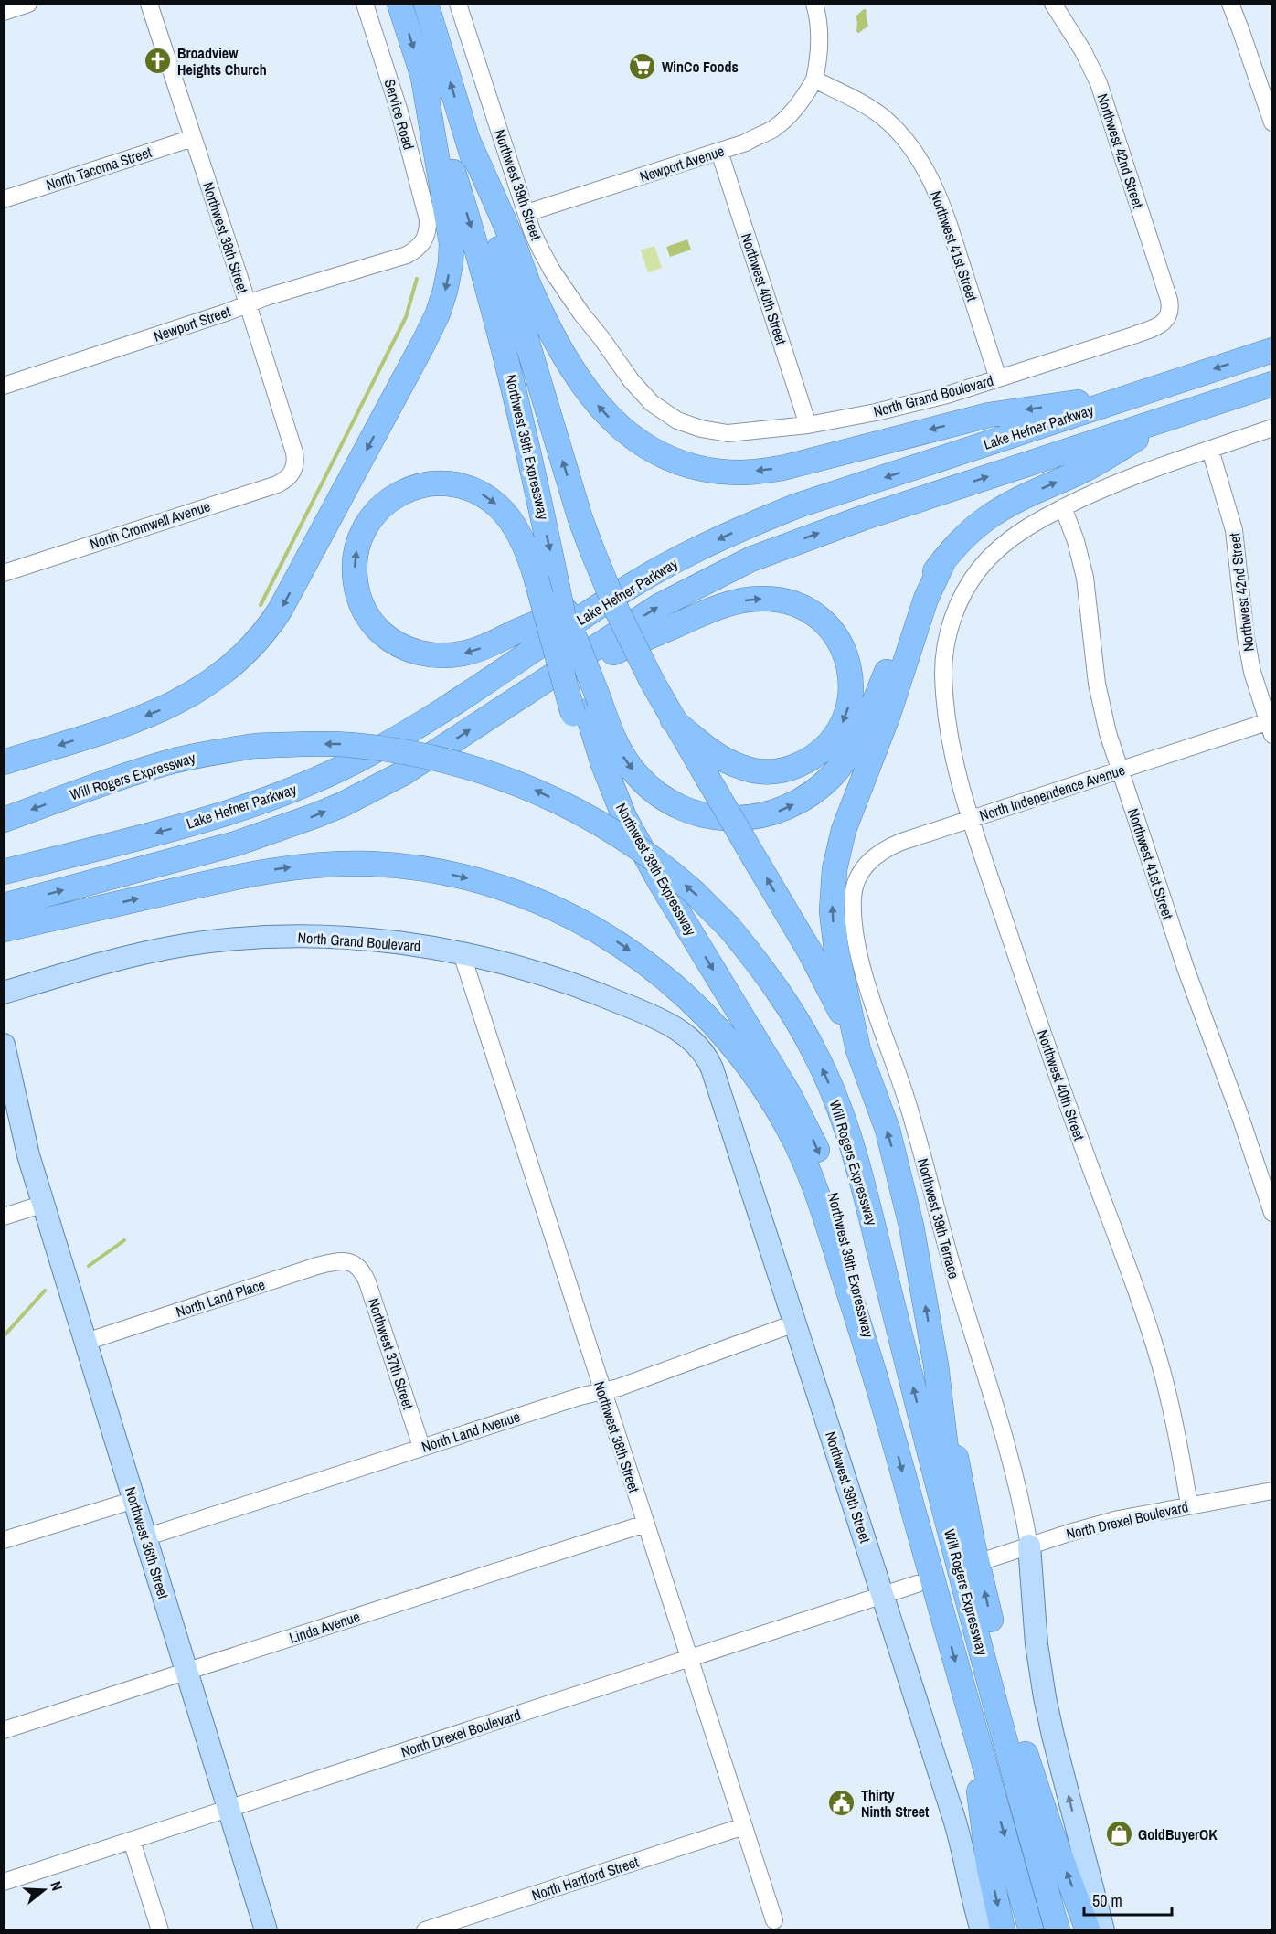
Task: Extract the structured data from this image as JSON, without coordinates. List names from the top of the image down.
{
  "streets": {
    "highway": ["Lake Hefner Parkway", "Northwest 39th Expressway", "Will Rogers Expressway"],
    "main road": ["Northwest 39th Street", "North Grand Boulevard", "Northwest 36th Street"],
    "street": [
      "Service Road",
      "Northwest 42nd Street",
      "Newport Avenue",
      "North Tacoma Street",
      "Northwest 38th Street",
      "Northwest 41st Street",
      "Northwest 40th Street",
      "Newport Street",
      "North Cromwell Avenue",
      "North Independence Avenue",
      "Northwest 39th Terrace",
      "North Land Place",
      "Northwest 37th Street",
      "North Land Avenue",
      "North Drexel Boulevard",
      "Linda Avenue",
      "North Hartford Street"
    ]
  },
  "crossings": [
    ["Service Road", "Newport Street"],
    ["Northwest 42nd Street", "North Grand Boulevard"],
    ["Northwest 42nd Street", "North Independence Avenue"],
    ["Newport Avenue", "Northwest 39th Street"],
    ["Newport Avenue", "Northwest 41st Street"],
    ["Newport Avenue", "Northwest 40th Street"],
    ["North Tacoma Street", "Northwest 38th Street"],
    ["Northwest 39th Street", "North Grand Boulevard"],
    ["Northwest 39th Street", "North Land Avenue"],
    ["Northwest 39th Street", "North Drexel Boulevard"],
    ["Northwest 38th Street", "Newport Street"],
    ["Northwest 38th Street", "North Grand Boulevard"],
    ["Northwest 38th Street", "North Cromwell Avenue"],
    ["Northwest 38th Street", "North Land Avenue"],
    ["Northwest 38th Street", "North Drexel Boulevard"],
    ["Northwest 38th Street", "Linda Avenue"],
    ["Northwest 38th Street", "North Hartford Street"],
    ["Northwest 41st Street", "Northwest 40th Street"],
    ["Northwest 41st Street", "North Grand Boulevard"],
    ["Northwest 41st Street", "North Independence Avenue"],
    ["Northwest 40th Street", "North Grand Boulevard"],
    ["Northwest 40th Street", "North Independence Avenue"],
    ["Northwest 40th Street", "North Drexel Boulevard"],
    ["Northwest 39th Expressway", "Will Rogers Expressway"],
    ["North Independence Avenue", "Northwest 39th Terrace"],
    ["Northwest 39th Terrace", "North Drexel Boulevard"],
    ["North Land Place", "Northwest 37th Street"],
    ["North Land Place", "Northwest 36th Street"],
    ["Northwest 37th Street", "North Land Avenue"],
    ["North Land Avenue", "Northwest 36th Street"],
    ["North Drexel Boulevard", "Northwest 36th Street"],
    ["Northwest 36th Street", "Linda Avenue"]
  ],
  "places": {
    "church": ["Broadview Heights Church"],
    "supermarket": ["WinCo Foods"],
    "public building": ["Thirty Ninth Street"],
    "shop": ["GoldBuyerOK"]
  },
  "scale_bar": "50 m",
  "north": "right"
}
